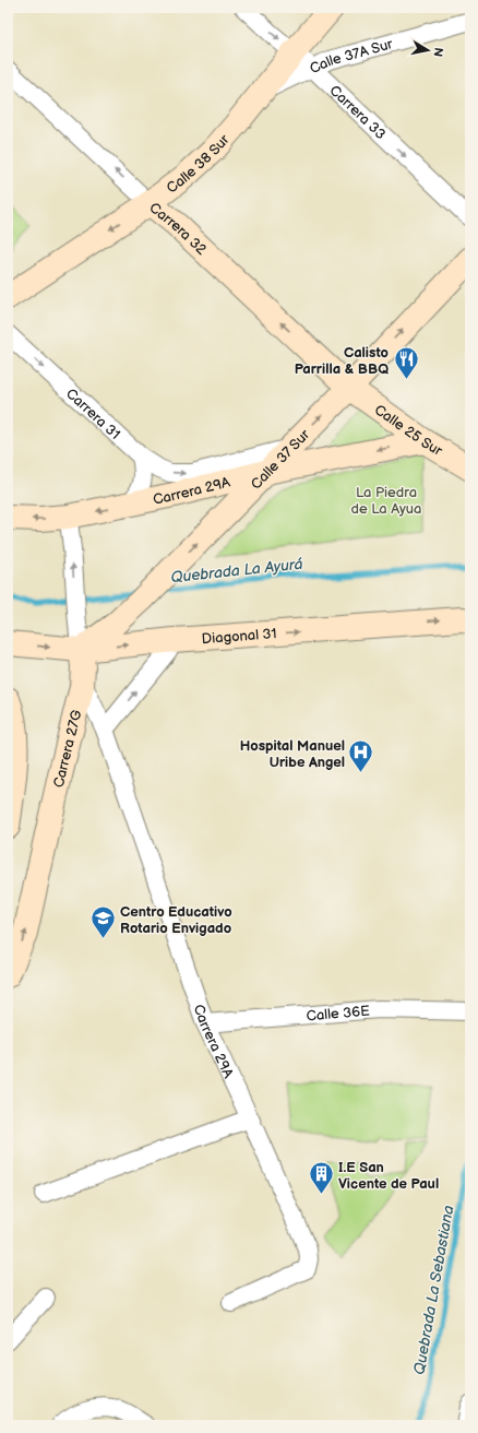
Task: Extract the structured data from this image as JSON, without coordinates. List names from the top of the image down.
{
  "streets": {
    "main road": [
      "Calle 38 Sur",
      "Carrera 32",
      "Calle 25 Sur",
      "Calle 37 Sur",
      "Carrera 29A",
      "Diagonal 31",
      "Carrera 27G"
    ],
    "street": [
      "Calle 37A Sur",
      "Carrera 33",
      "Carrera 31",
      "Calle 36E"
    ]
  },
  "crossings": [
    ["Calle 37A Sur", "Carrera 33"],
    ["Calle 37A Sur", "Calle 38 Sur"],
    ["Carrera 33", "Calle 38 Sur"],
    ["Calle 38 Sur", "Carrera 32"],
    ["Carrera 32", "Calle 25 Sur"],
    ["Carrera 32", "Calle 37 Sur"],
    ["Carrera 31", "Calle 37 Sur"],
    ["Calle 25 Sur", "Calle 37 Sur"],
    ["Calle 25 Sur", "Carrera 29A"],
    ["Calle 37 Sur", "Carrera 29A"],
    ["Calle 37 Sur", "Diagonal 31"],
    ["Calle 37 Sur", "Carrera 27G"],
    ["Carrera 29A", "Carrera 27G"],
    ["Carrera 29A", "Calle 36E"],
    ["Diagonal 31", "Carrera 27G"]
  ],
  "one_way": [
    "Carrera 33",
    "Calle 38 Sur",
    "Carrera 32",
    "Carrera 31",
    "Calle 37 Sur",
    "Diagonal 31",
    "Carrera 27G"
  ],
  "water": ["Quebrada La Ayurá", "Quebrada La Sebastiana"],
  "parks": ["La Piedra de La Ayua"],
  "places": {
    "restaurant": ["Calisto Parrilla & BBQ"],
    "hospital": ["Hospital Manuel Uribe Angel"],
    "school or university": ["Centro Educativo Rotario Envigado"],
    "building": ["I.E San Vicente de Paul"]
  },
  "north": "right"
}
